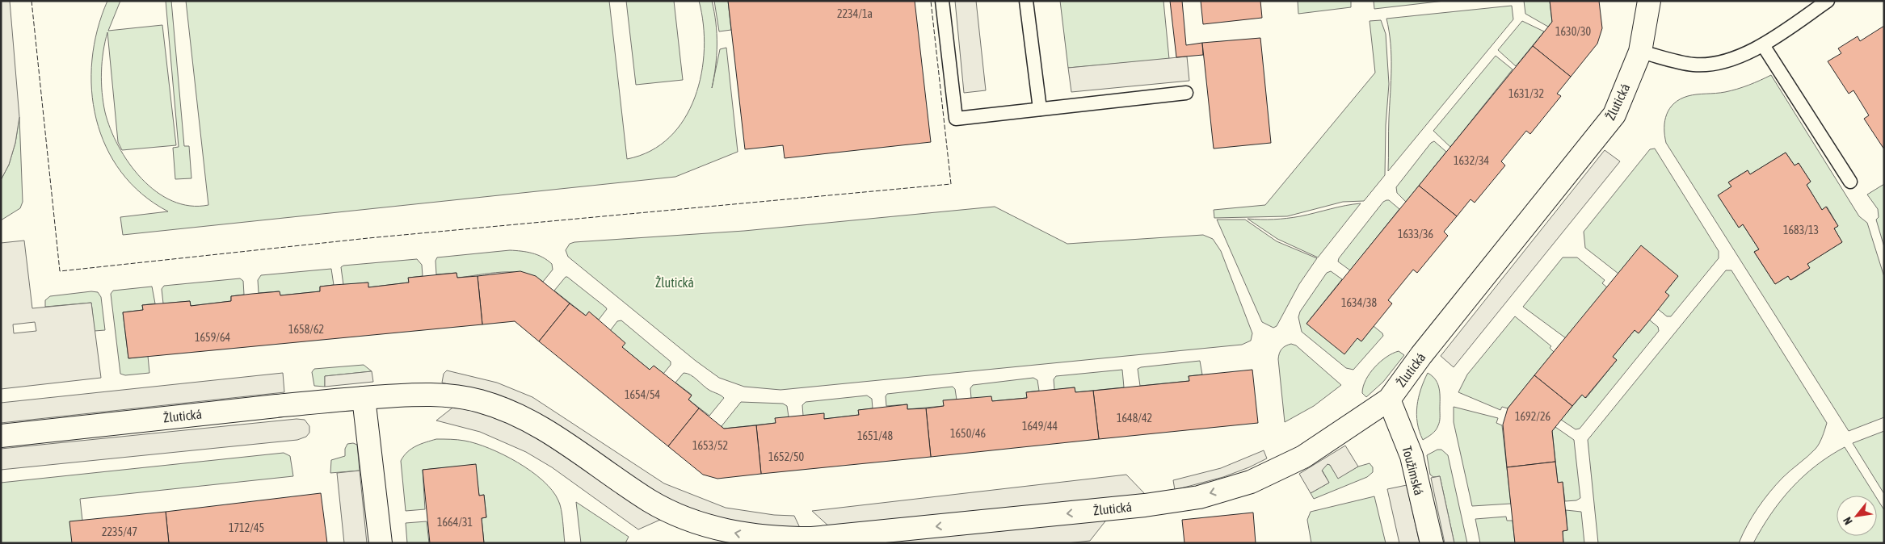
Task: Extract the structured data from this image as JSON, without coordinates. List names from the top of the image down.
{
  "streets": {
    "street": ["Žlutická", "Toužimská"]
  },
  "crossings": [
    ["Žlutická", "Toužimská"]
  ],
  "one_way": ["Žlutická"],
  "parks": ["Žlutická"],
  "house_numbers": [
    "2234/1a",
    "1630/30",
    "1631/32",
    "1632/34",
    "1683/13",
    "1633/36",
    "1634/38",
    "1658/62",
    "1659/64",
    "1654/54",
    "1692/26",
    "1648/42",
    "1649/44",
    "1650/46",
    "1651/48",
    "1653/52",
    "1652/50",
    "1664/31",
    "1712/45",
    "2235/47"
  ],
  "north": "bottom left"
}
